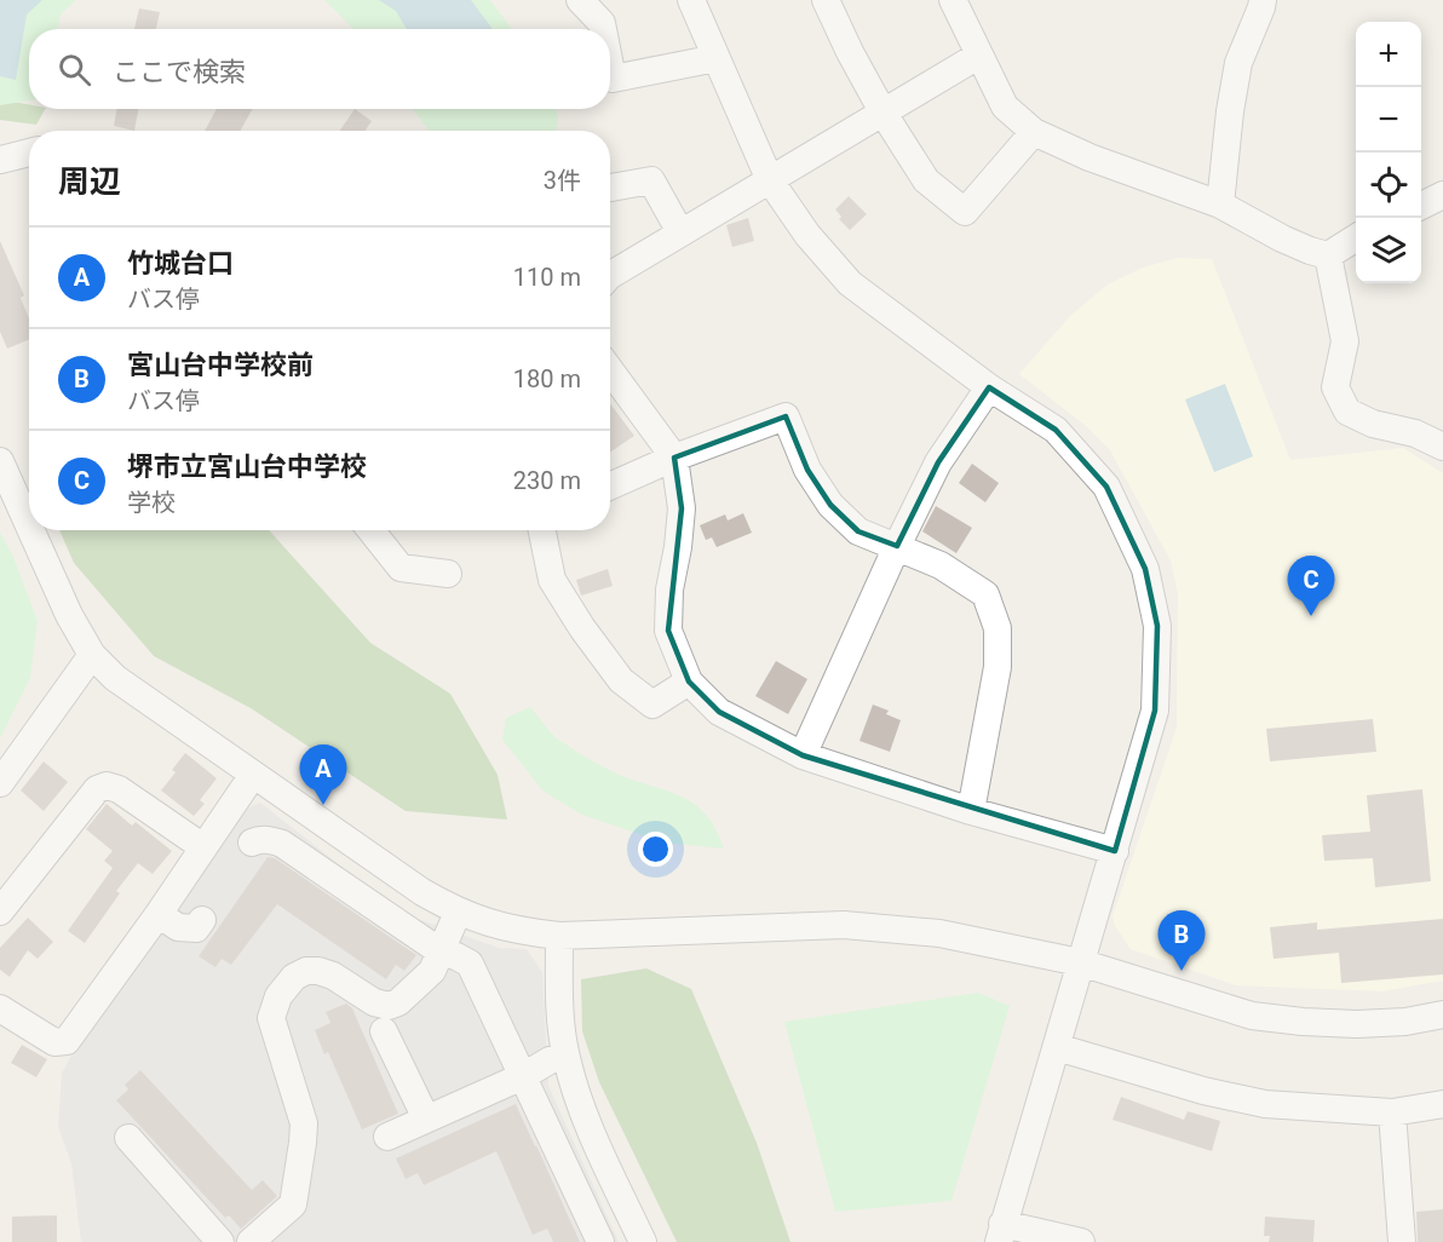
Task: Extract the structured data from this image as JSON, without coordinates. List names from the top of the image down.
{
  "page": {
    "map_buttons": ["+", "−"],
    "search": "ここで検索",
    "heading": ["周辺", "3件"],
    "list": [
      {
        "mark": "A",
        "name": "竹城台口",
        "note": "バス停",
        "value": "110 m"
      },
      {
        "mark": "B",
        "name": "宮山台中学校前",
        "note": "バス停",
        "value": "180 m"
      },
      {
        "mark": "C",
        "name": "堺市立宮山台中学校",
        "note": "学校",
        "value": "230 m"
      }
    ],
    "pins": ["C", "A", "B"]
  }
}
